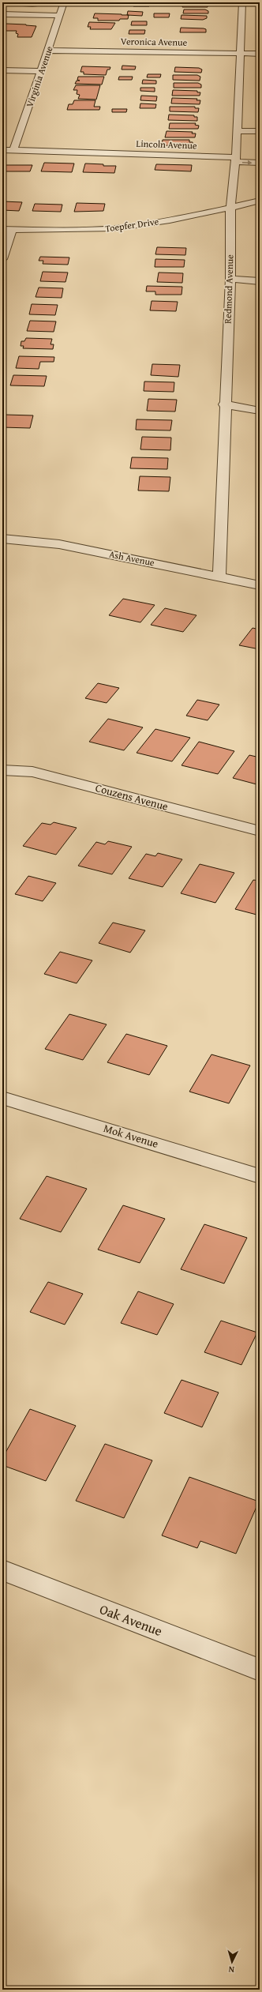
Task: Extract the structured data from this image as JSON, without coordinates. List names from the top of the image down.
{
  "streets": {
    "street": [
      "Veronica Avenue",
      "Virginia Avenue",
      "Lincoln Avenue",
      "Toepfer Drive",
      "Redmond Avenue",
      "Ash Avenue",
      "Couzens Avenue",
      "Mok Avenue",
      "Oak Avenue"
    ]
  },
  "crossings": [
    ["Veronica Avenue", "Virginia Avenue"],
    ["Veronica Avenue", "Redmond Avenue"],
    ["Virginia Avenue", "Lincoln Avenue"],
    ["Lincoln Avenue", "Redmond Avenue"],
    ["Toepfer Drive", "Redmond Avenue"],
    ["Redmond Avenue", "Ash Avenue"]
  ],
  "north": "bottom"
}
